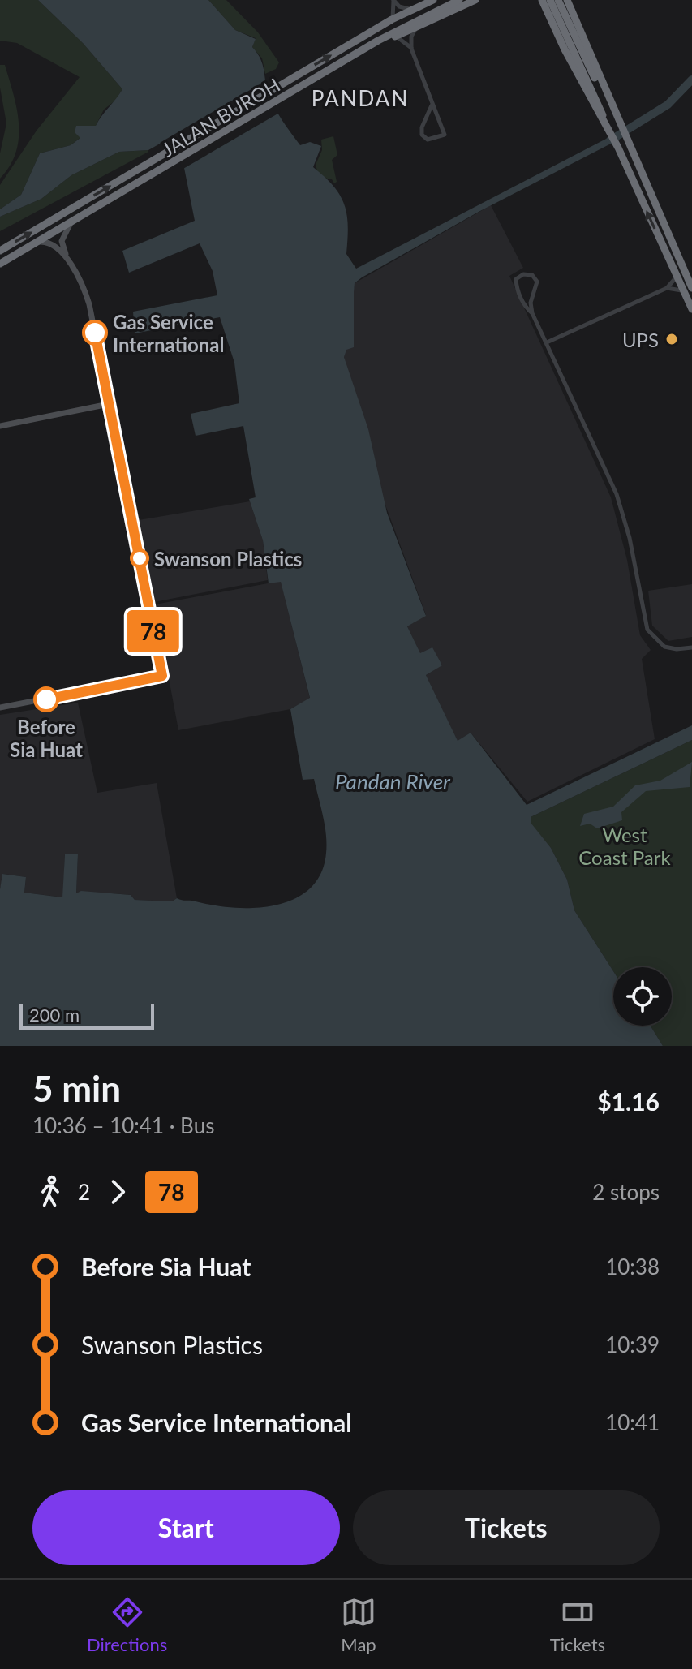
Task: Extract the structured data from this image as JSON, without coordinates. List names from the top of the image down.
{
  "streets": {
    "highway": ["JALAN BUROH"]
  },
  "districts": ["PANDAN"],
  "water": ["Pandan River"],
  "parks": ["West Coast Park"],
  "places": [
    "Gas Service International",
    "UPS",
    "Swanson Plastics",
    "Before Sia Huat"
  ],
  "lines": ["bus line 78"],
  "scale_bar": "200 m",
  "page": {
    "on_map": "78",
    "scale": "200 m",
    "heading": ["5 min", "10:36 – 10:41 · Bus", "$1.16"],
    "legs": ["2", "78", "2 stops"],
    "list": [
      {
        "name": "Before Sia Huat",
        "value": "10:38"
      },
      {
        "name": "Swanson Plastics",
        "value": "10:39"
      },
      {
        "name": "Gas Service International",
        "value": "10:41"
      }
    ],
    "buttons": ["Start", "Tickets"],
    "tabs": ["Directions", "Map", "Tickets"]
  }
}
